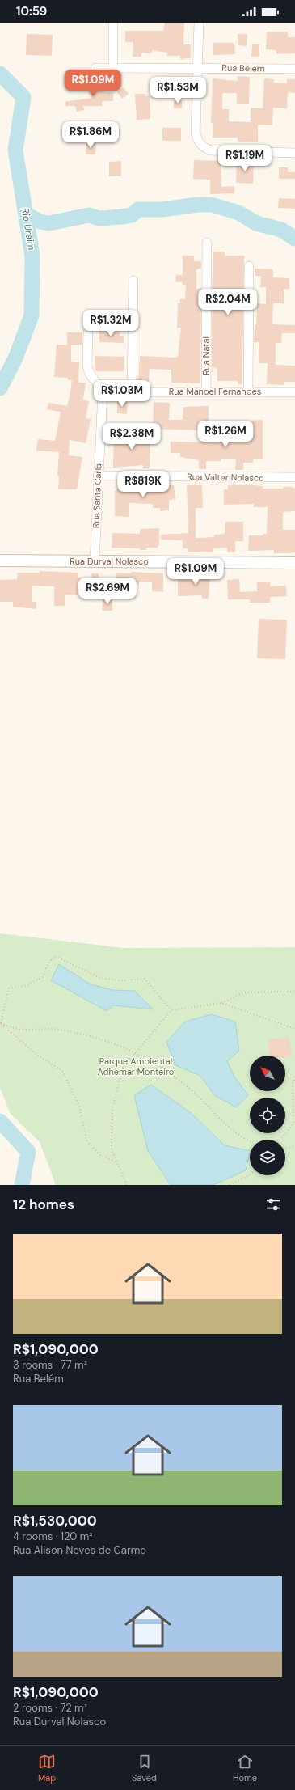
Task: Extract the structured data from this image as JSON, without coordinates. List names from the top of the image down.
{
  "streets": {
    "street": [
      "Rua Belém",
      "Rua Natal",
      "Rua Manoel Fernandes",
      "Rua Valter Nolasco",
      "Rua Santa Carla",
      "Rua Durval Nolasco"
    ]
  },
  "crossings": [
    ["Rua Natal", "Rua Manoel Fernandes"],
    ["Rua Manoel Fernandes", "Rua Santa Carla"],
    ["Rua Valter Nolasco", "Rua Santa Carla"],
    ["Rua Santa Carla", "Rua Durval Nolasco"]
  ],
  "water": ["Rio Uraim"],
  "parks": ["Parque Ambiental Adhemar Monteiro"],
  "north": "top left",
  "page": {
    "status": "10:59",
    "price": [
      "R$1.09M",
      "R$1.53M",
      "R$1.86M",
      "R$1.19M",
      "R$2.04M",
      "R$1.32M",
      "R$1.03M",
      "R$1.26M",
      "R$2.38M",
      "R$819K",
      "R$1.09M",
      "R$2.69M"
    ],
    "heading": "12 homes",
    "list": [
      {
        "name": "R$1,090,000",
        "note": "3 rooms · 77 m² · Rua Belém"
      },
      {
        "name": "R$1,530,000",
        "note": "4 rooms · 120 m² · Rua Alison Neves de Carmo"
      },
      {
        "name": "R$1,090,000",
        "note": "2 rooms · 72 m² · Rua Durval Nolasco"
      }
    ],
    "tabs": ["Map", "Saved", "Home"]
  }
}
